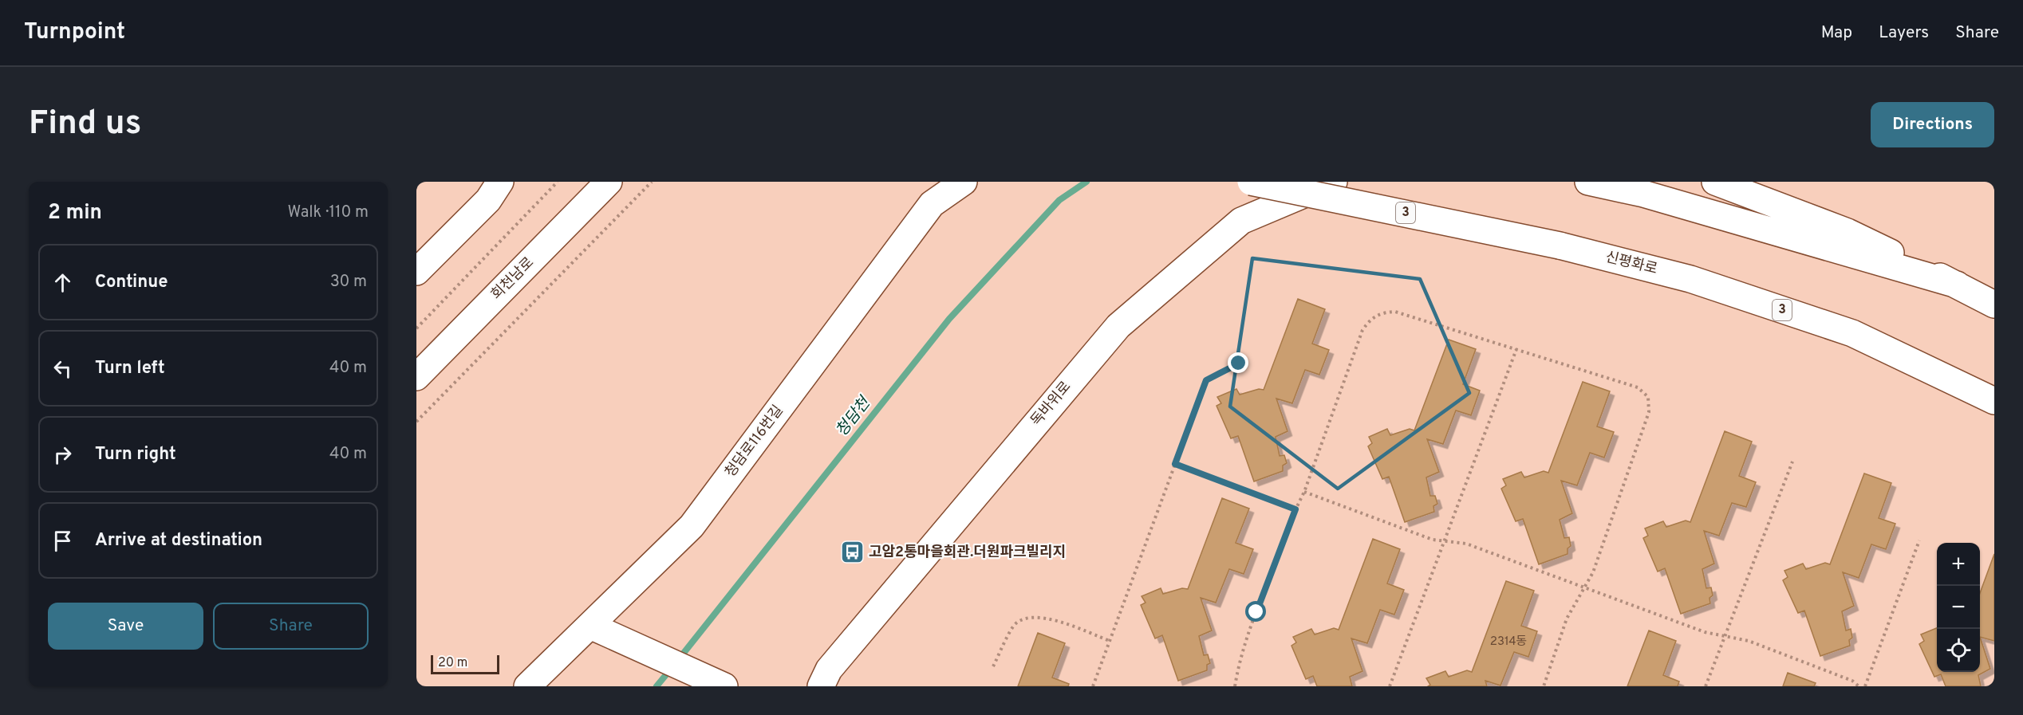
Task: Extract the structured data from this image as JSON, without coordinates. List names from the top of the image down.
{
  "streets": {
    "main road": [
      "3",
      "신평화로",
      "회천남로",
      "독바위로",
      "청담로116번길"
    ]
  },
  "water": ["청담천"],
  "places": {
    "bus stop": ["고암2통마을회관.더원파크빌리지"]
  },
  "house_numbers": ["2314동"],
  "scale_bar": "20 m",
  "page": {
    "header": "Turnpoint",
    "nav": ["Map", "Layers", "Share"],
    "buttons": [
      "Directions",
      ["Save", "Share"]
    ],
    "title": "Find us",
    "heading": ["2 min", "Walk · 110 m"],
    "list": [
      ["Continue", "30 m"],
      ["Turn left", "40 m"],
      ["Turn right", "40 m"],
      "Arrive at destination"
    ],
    "map_buttons": ["+", "−"],
    "scale": "20 m"
  }
}
